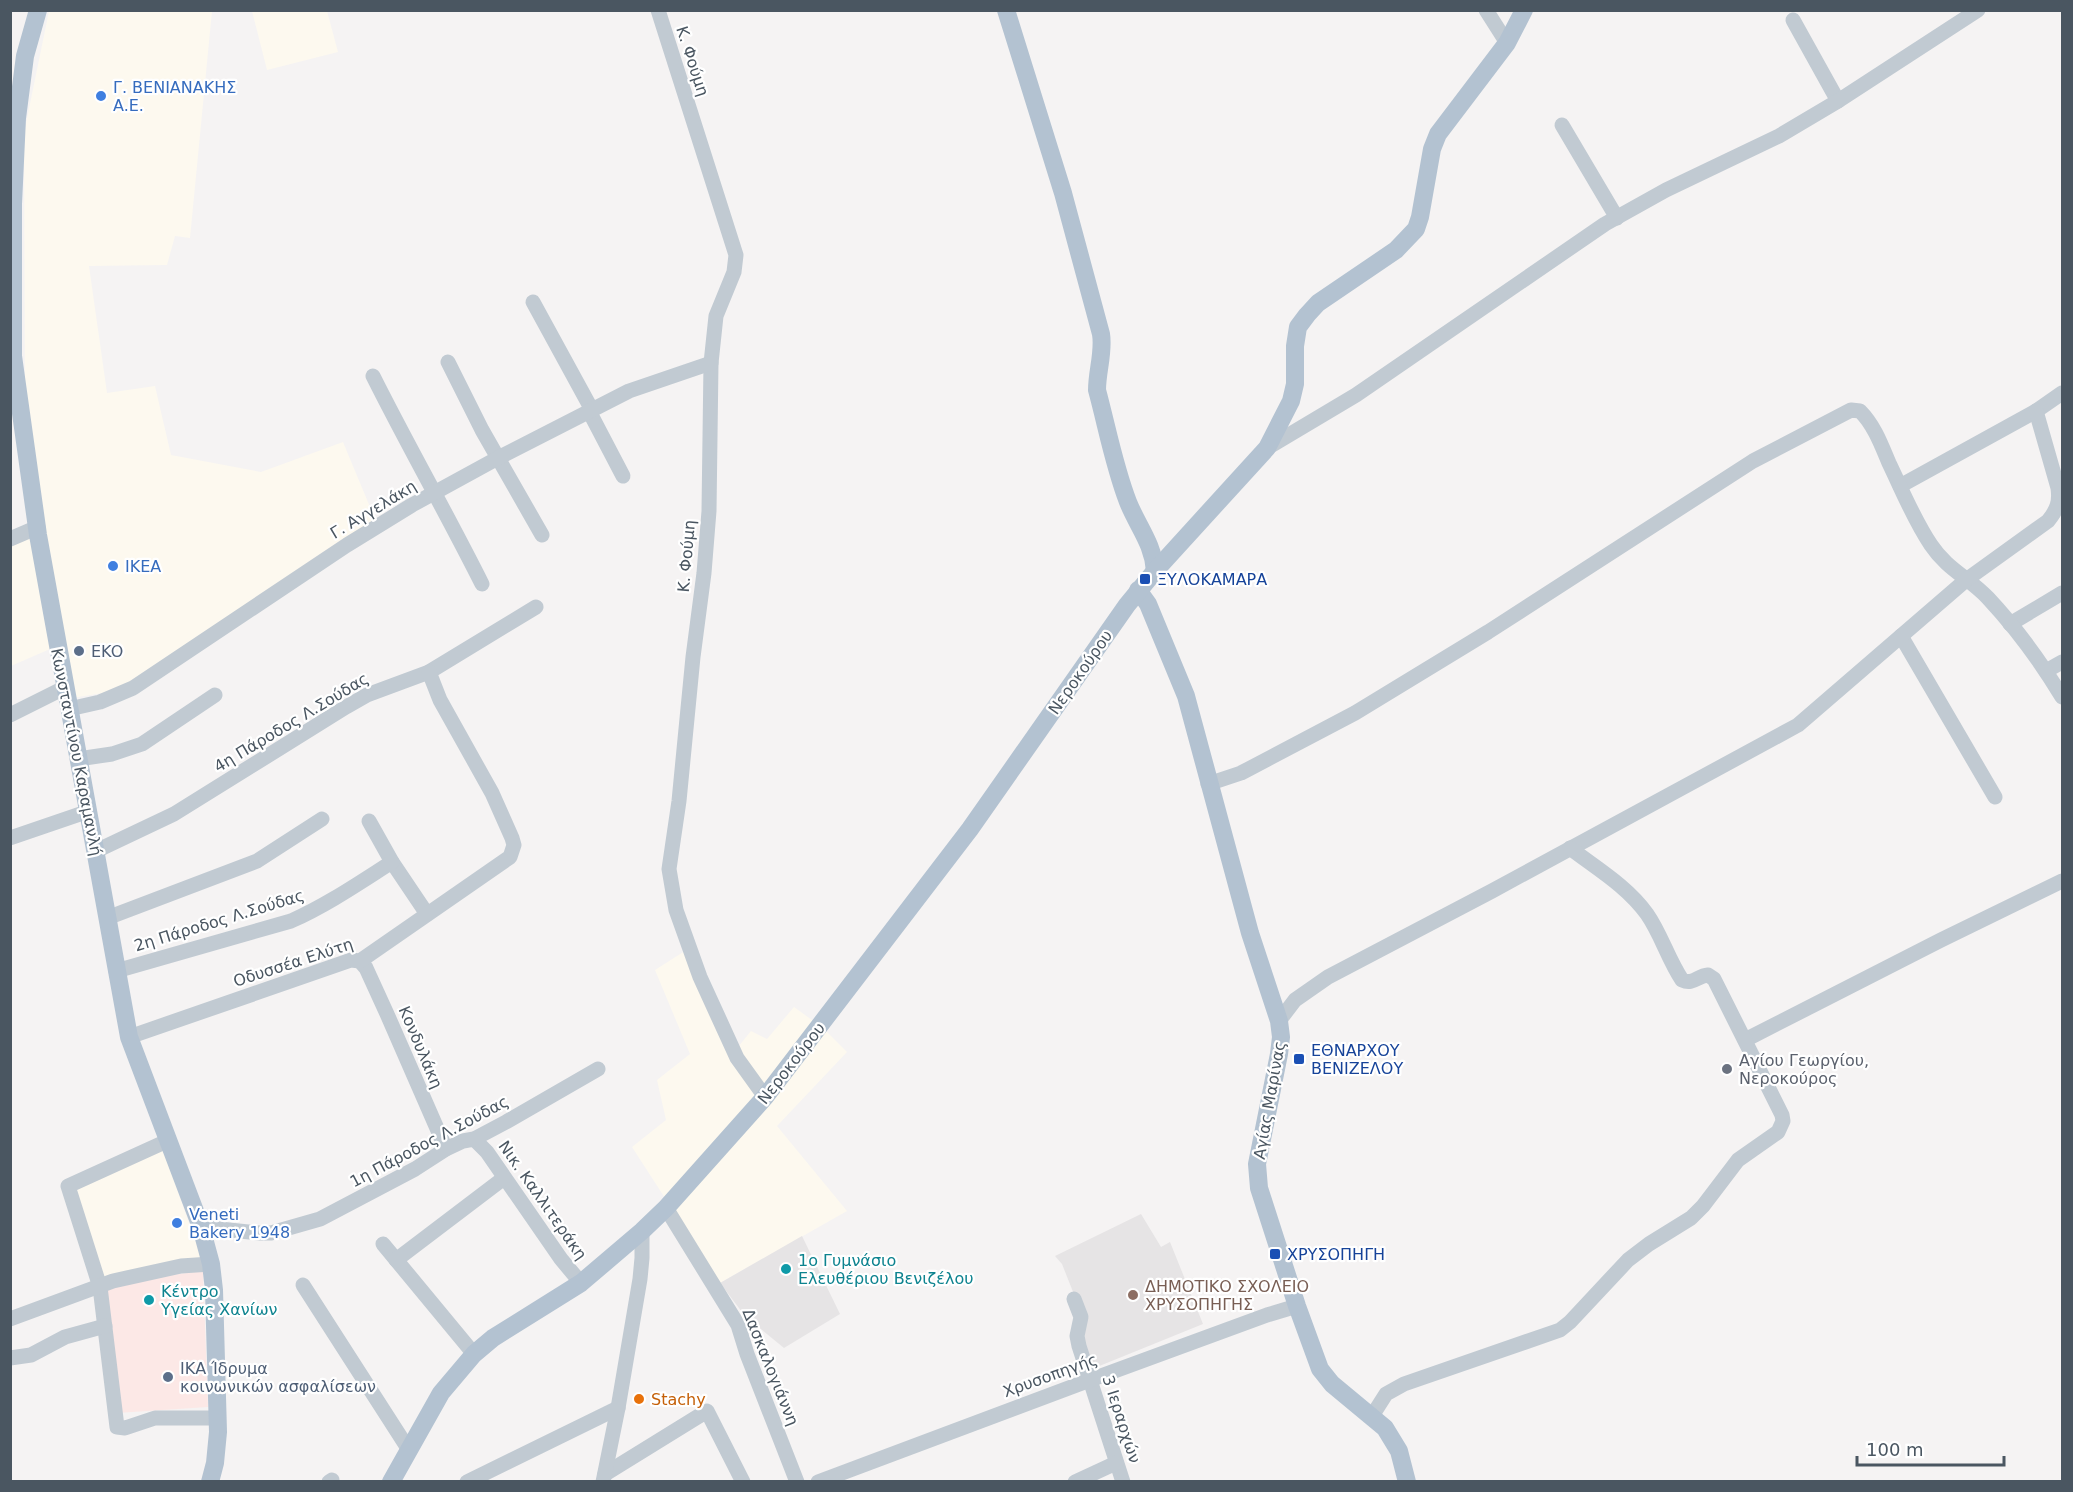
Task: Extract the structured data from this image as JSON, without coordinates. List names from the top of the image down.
{
  "streets": {
    "main road": ["Νεροκούρου", "Κωνσταντίνου Καραμανλή", "Αγίας Μαρίνας"],
    "street": [
      "Κ. Φούμη",
      "Γ. Αγγελάκη",
      "4η Πάροδος Λ.Σούδας",
      "2η Πάροδος Λ.Σούδας",
      "Οδυσσέα Ελύτη",
      "Κονδυλάκη",
      "1η Πάροδος Λ.Σούδας",
      "Νικ. Καλλιτεράκη",
      "Δασκαλογιάννη",
      "Χρυσοπηγής",
      "3 Ιεραρχών"
    ]
  },
  "crossings": [
    ["Κ. Φούμη", "Γ. Αγγελάκη"],
    ["Κ. Φούμη", "Νεροκούρου"],
    ["Γ. Αγγελάκη", "Κωνσταντίνου Καραμανλή"],
    ["Νεροκούρου", "Αγίας Μαρίνας"],
    ["Νεροκούρου", "Νικ. Καλλιτεράκη"],
    ["Νεροκούρου", "Δασκαλογιάννη"],
    ["4η Πάροδος Λ.Σούδας", "Κωνσταντίνου Καραμανλή"],
    ["4η Πάροδος Λ.Σούδας", "Οδυσσέα Ελύτη"],
    ["Κωνσταντίνου Καραμανλή", "2η Πάροδος Λ.Σούδας"],
    ["Κωνσταντίνου Καραμανλή", "Οδυσσέα Ελύτη"],
    ["Κωνσταντίνου Καραμανλή", "1η Πάροδος Λ.Σούδας"],
    ["Οδυσσέα Ελύτη", "Κονδυλάκη"],
    ["Κονδυλάκη", "1η Πάροδος Λ.Σούδας"],
    ["Αγίας Μαρίνας", "Χρυσοπηγής"],
    ["1η Πάροδος Λ.Σούδας", "Νικ. Καλλιτεράκη"],
    ["Χρυσοπηγής", "3 Ιεραρχών"]
  ],
  "places": {
    "other": [
      "Γ. ΒΕΝΙΑΝΑΚΗΣ A.E.",
      "IKEA",
      "EKO",
      "Αγίου Γεωργίου, Νεροκούρος",
      "Veneti Bakery 1948",
      "1ο Γυμνάσιο Ελευθέριου Βενιζέλου",
      "ΔΗΜΟΤΙΚΟ ΣΧΟΛΕΙΟ ΧΡΥΣΟΠΗΓΗΣ",
      "Κέντρο Υγείας Χανίων",
      "ΙΚΑ Ίδρυμα κοινωνικών ασφαλίσεων",
      "Stachy"
    ],
    "transit": ["ΞΥΛΟΚΑΜΑΡΑ", "ΕΘΝΑΡΧΟΥ ΒΕΝΙΖΕΛΟΥ", "ΧΡΥΣΟΠΗΓΗ"]
  },
  "scale_bar": "100 m"
}
